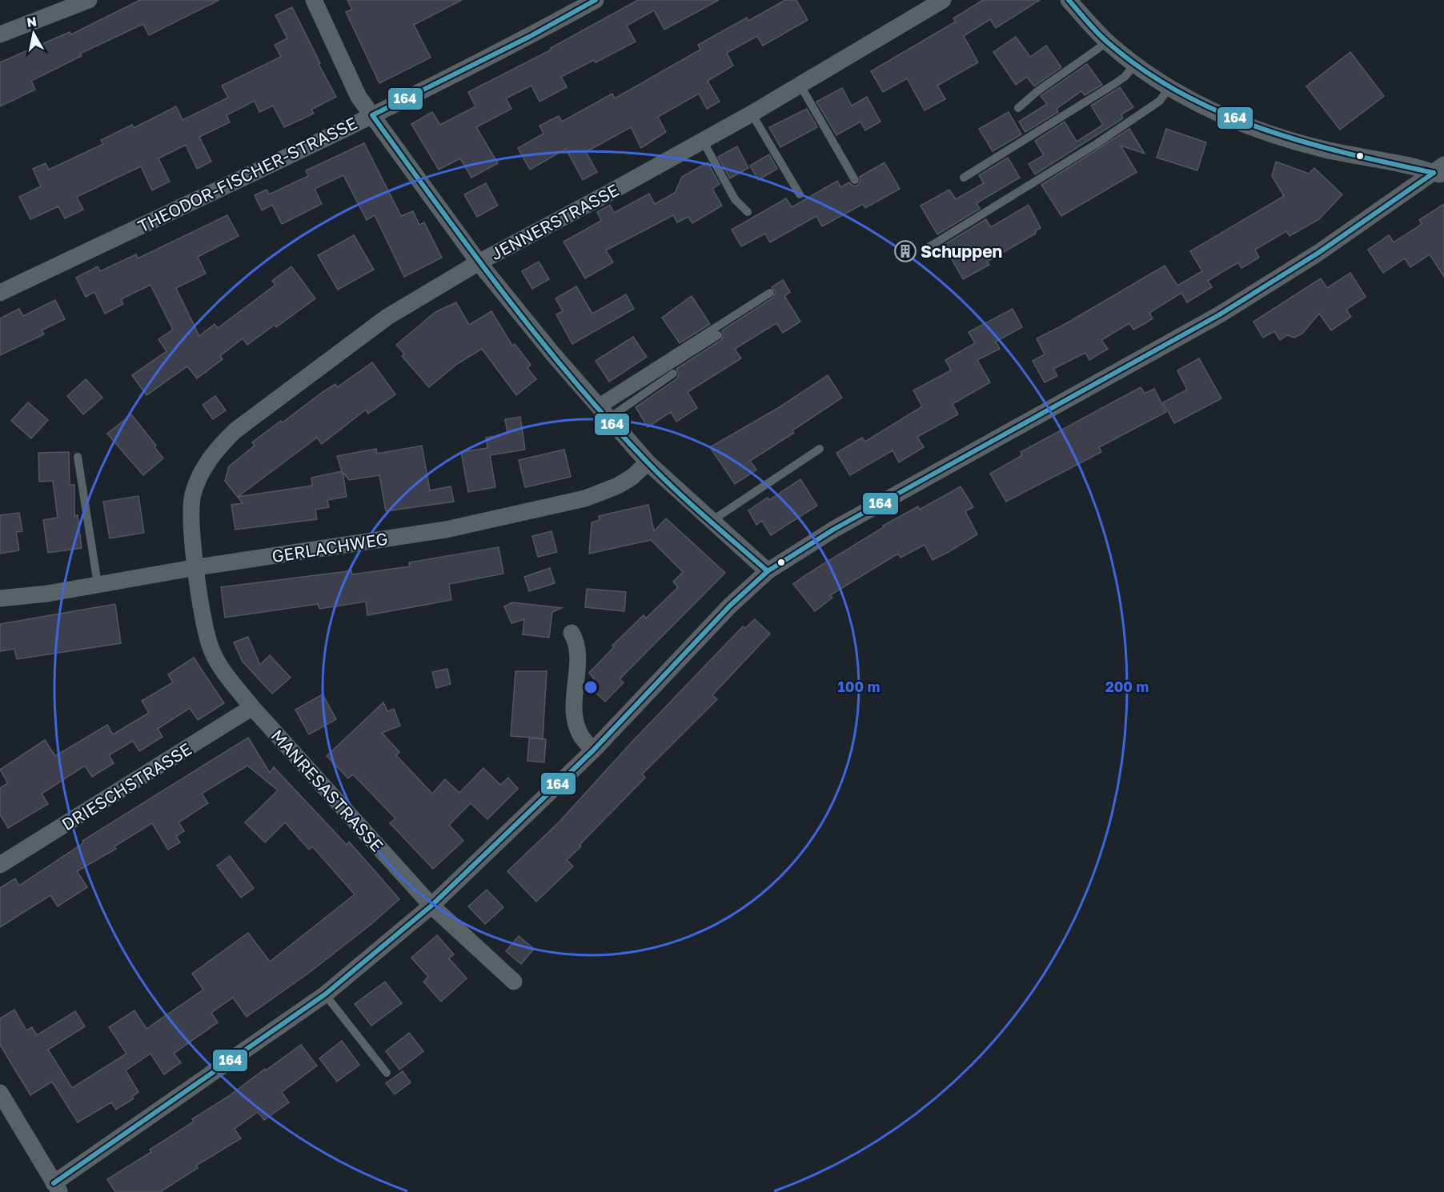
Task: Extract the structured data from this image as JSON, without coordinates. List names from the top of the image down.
{
  "streets": {
    "street": [
      "THEODOR-FISCHER-STRASSE",
      "JENNERSTRASSE",
      "GERLACHWEG",
      "DRIESCHSTRASSE",
      "MANRESASTRASSE"
    ]
  },
  "crossings": [
    ["JENNERSTRASSE", "GERLACHWEG"],
    ["JENNERSTRASSE", "MANRESASTRASSE"],
    ["GERLACHWEG", "MANRESASTRASSE"],
    ["DRIESCHSTRASSE", "MANRESASTRASSE"]
  ],
  "places": {
    "building": ["Schuppen"]
  },
  "lines": ["transit line 164"],
  "north": "top",
  "rings": ["100 m", "200 m"]
}
